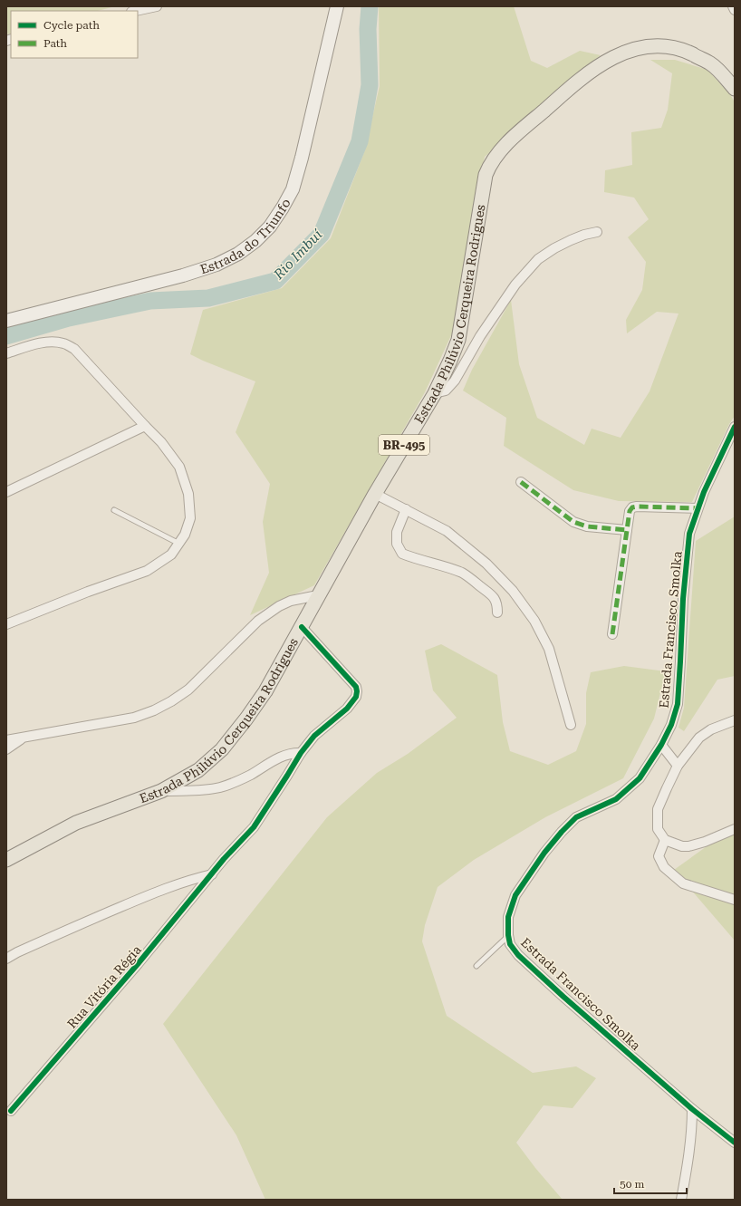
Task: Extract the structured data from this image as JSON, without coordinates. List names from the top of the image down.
{
  "streets": {
    "main road": ["Estrada Philúvio Cerqueira Rodrigues", "BR-495"],
    "street": ["Estrada do Triunfo", "Estrada Francisco Smolka", "Rua Vitória Régia"]
  },
  "crossings": [
    ["Estrada Philúvio Cerqueira Rodrigues", "Rua Vitória Régia"]
  ],
  "water": ["Rio Imbuí"],
  "legend": ["Cycle path", "Path"],
  "scale_bar": "50 m"
}
